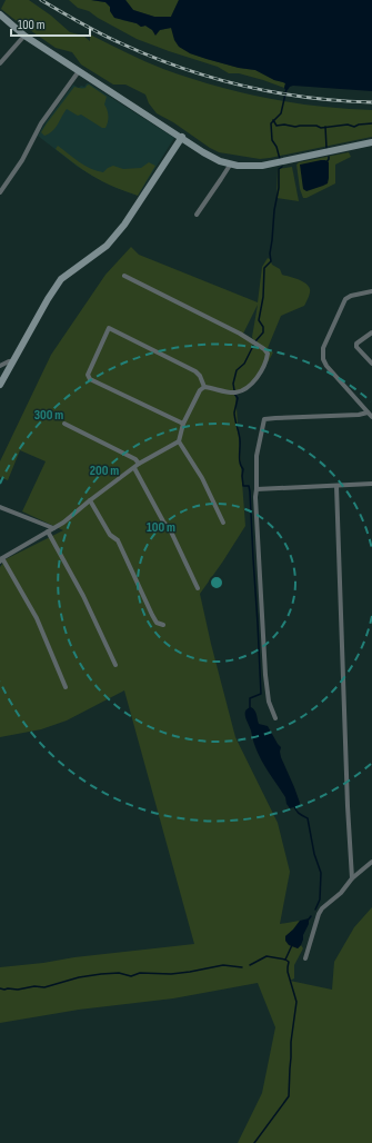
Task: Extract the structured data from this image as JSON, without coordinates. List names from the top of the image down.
{
  "scale_bar": "100 m",
  "rings": ["300 m", "200 m", "100 m"]
}
